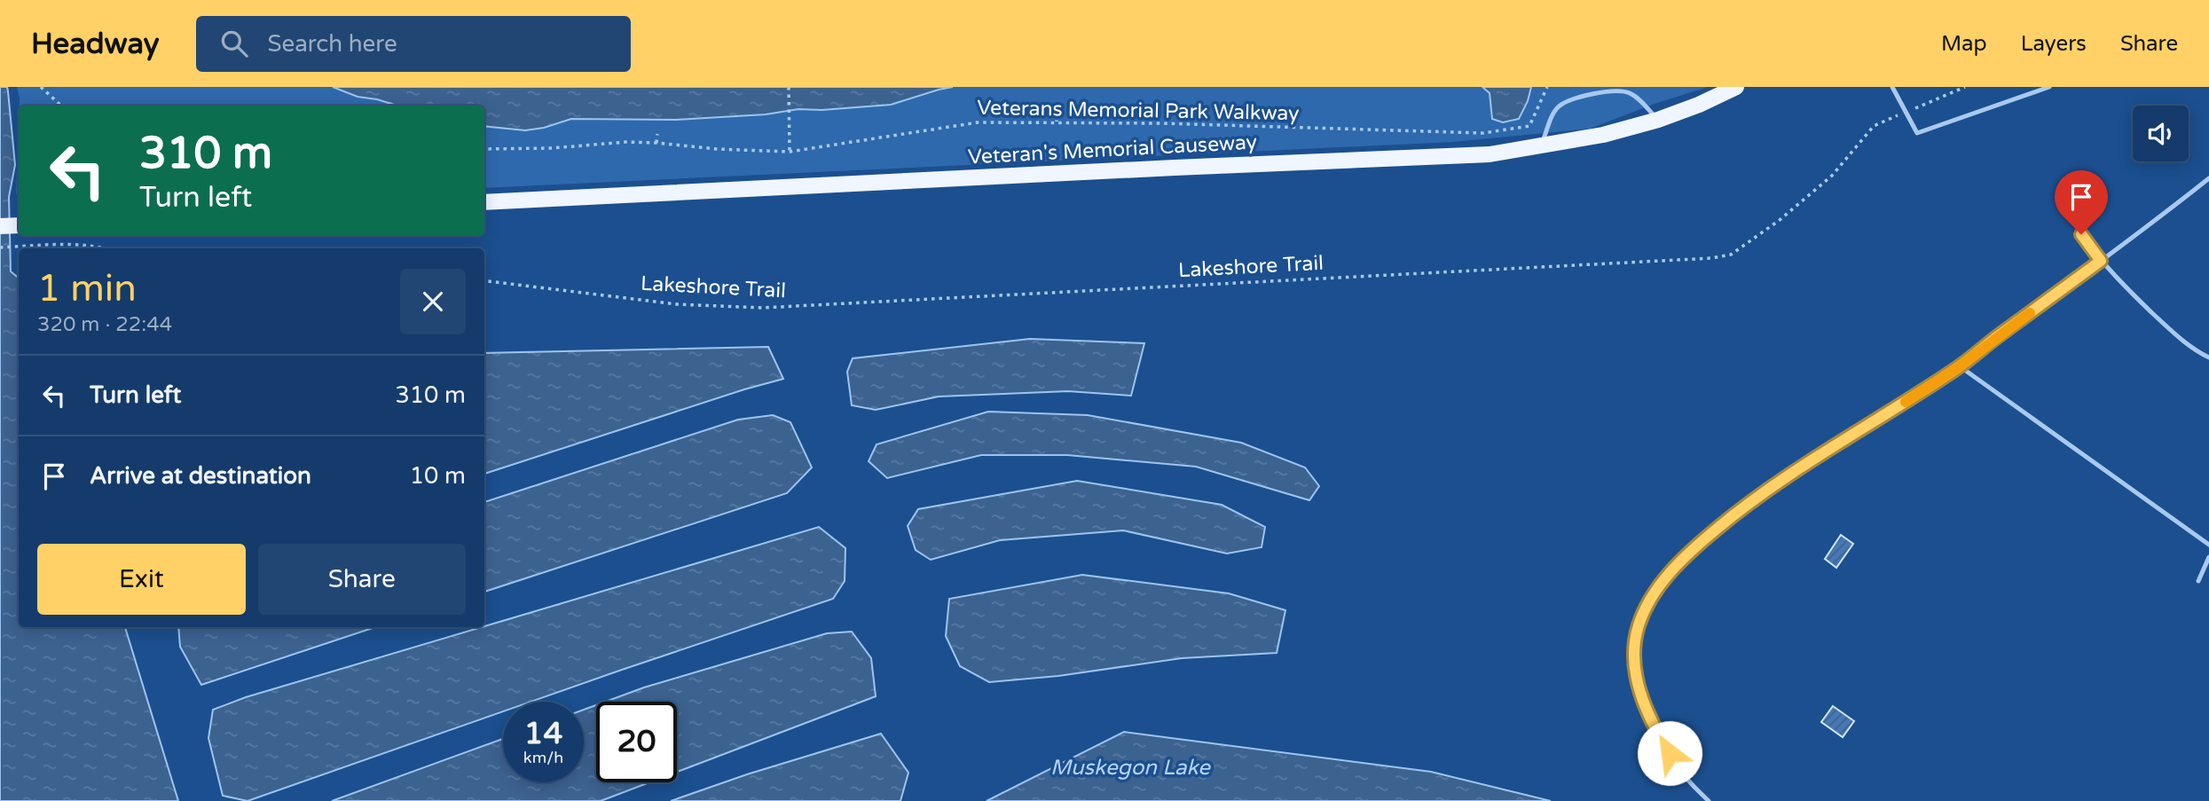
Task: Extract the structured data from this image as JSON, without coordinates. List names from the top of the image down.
{
  "streets": {
    "main road": ["Veteran's Memorial Causeway"],
    "path": ["Veterans Memorial Park Walkway", "Lakeshore Trail"]
  },
  "water": ["Muskegon Lake"],
  "page": {
    "header": "Headway",
    "search": "Search here",
    "nav": ["Map", "Layers", "Share"],
    "turn": ["310 m", "Turn left"],
    "heading": ["1 min", "320 m · 22:44"],
    "list": [
      {
        "name": "Turn left",
        "value": "310 m"
      },
      {
        "name": "Arrive at destination",
        "value": "10 m"
      }
    ],
    "buttons": ["Exit", "Share"],
    "speed": "14 km/h",
    "limit": "20"
  }
}
